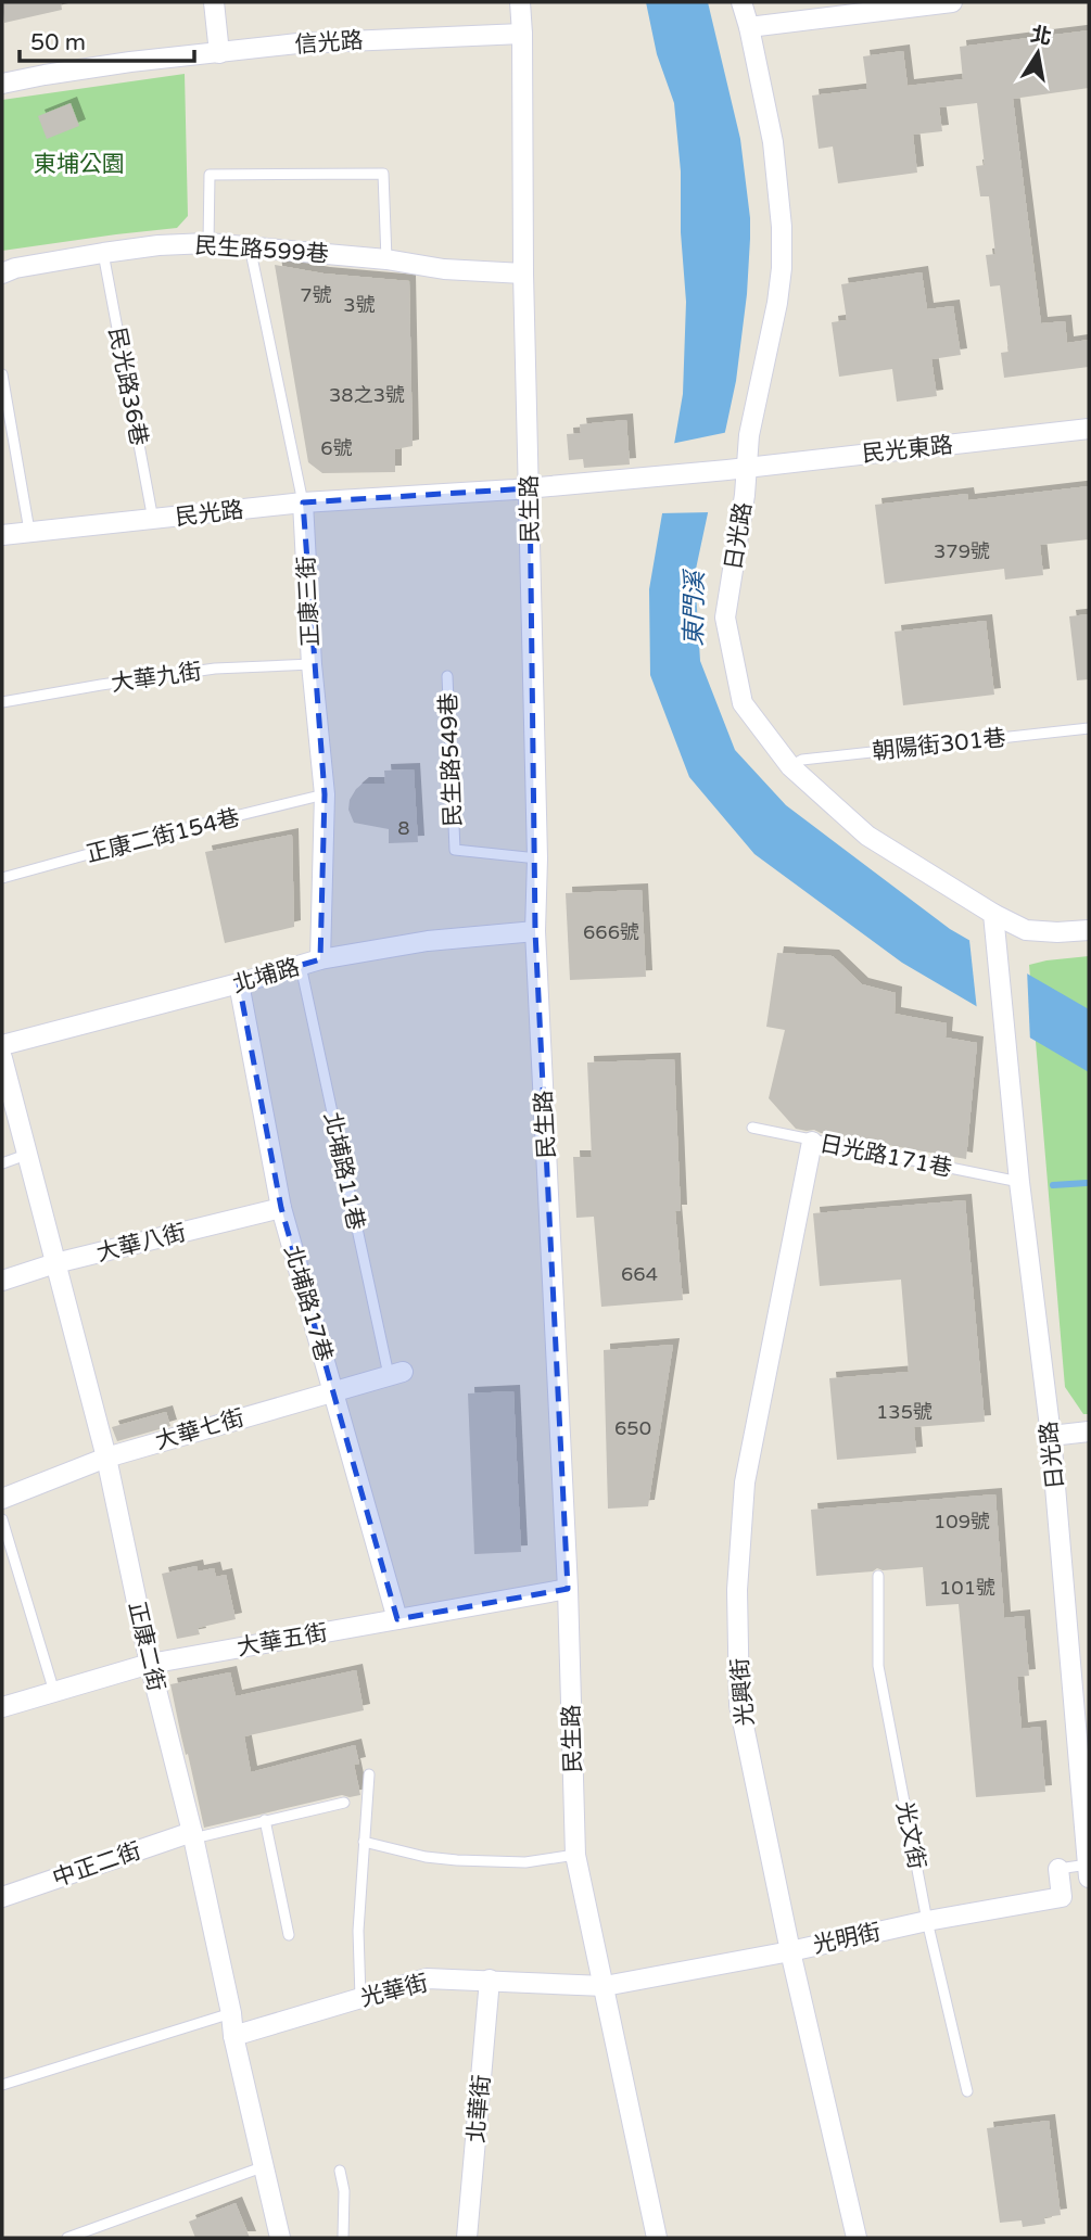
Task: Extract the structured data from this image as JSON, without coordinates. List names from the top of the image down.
{
  "streets": {
    "street": [
      "信光路",
      "民生路599巷",
      "民光東路",
      "民生路",
      "民光路",
      "日光路",
      "正康三街",
      "北埔路",
      "大華八街",
      "北埔路17巷",
      "大華七街",
      "大華五街",
      "正康二街",
      "光興街",
      "中正二街",
      "光明街",
      "光華街",
      "北華街"
    ],
    "lane": [
      "民光路36巷",
      "大華九街",
      "朝陽街301巷",
      "民生路549巷",
      "正康二街154巷",
      "日光路171巷",
      "北埔路11巷",
      "光文街"
    ]
  },
  "crossings": [
    ["信光路", "民生路"],
    ["民生路599巷", "民光路36巷"],
    ["民生路599巷", "民生路"],
    ["民生路599巷", "正康三街"],
    ["民光路36巷", "民光路"],
    ["民光東路", "民生路"],
    ["民光東路", "民光路"],
    ["民光東路", "日光路"],
    ["民生路", "民光路"],
    ["民生路", "民生路549巷"],
    ["民生路", "北埔路"],
    ["民生路", "大華五街"],
    ["民生路", "光明街"],
    ["民生路", "光華街"],
    ["民光路", "正康三街"],
    ["日光路", "朝陽街301巷"],
    ["日光路", "日光路171巷"],
    ["正康三街", "大華九街"],
    ["正康三街", "正康二街154巷"],
    ["正康三街", "北埔路"],
    ["正康三街", "北埔路11巷"],
    ["北埔路", "北埔路11巷"],
    ["北埔路", "北埔路17巷"],
    ["日光路171巷", "光興街"],
    ["北埔路11巷", "大華七街"],
    ["大華八街", "北埔路17巷"],
    ["大華八街", "正康二街"],
    ["北埔路17巷", "大華七街"],
    ["北埔路17巷", "大華五街"],
    ["大華七街", "正康二街"],
    ["大華五街", "正康二街"],
    ["正康二街", "中正二街"],
    ["正康二街", "光華街"],
    ["光興街", "光明街"],
    ["光文街", "光明街"],
    ["光明街", "光華街"],
    ["光華街", "北華街"]
  ],
  "water": ["東門溪"],
  "parks": ["東埔公園"],
  "house_numbers": [
    "7號",
    "3號",
    "38之3號",
    "6號",
    "379號",
    "8",
    "666號",
    "664",
    "135號",
    "650",
    "109號",
    "101號"
  ],
  "scale_bar": "50 m",
  "north": "top"
}
